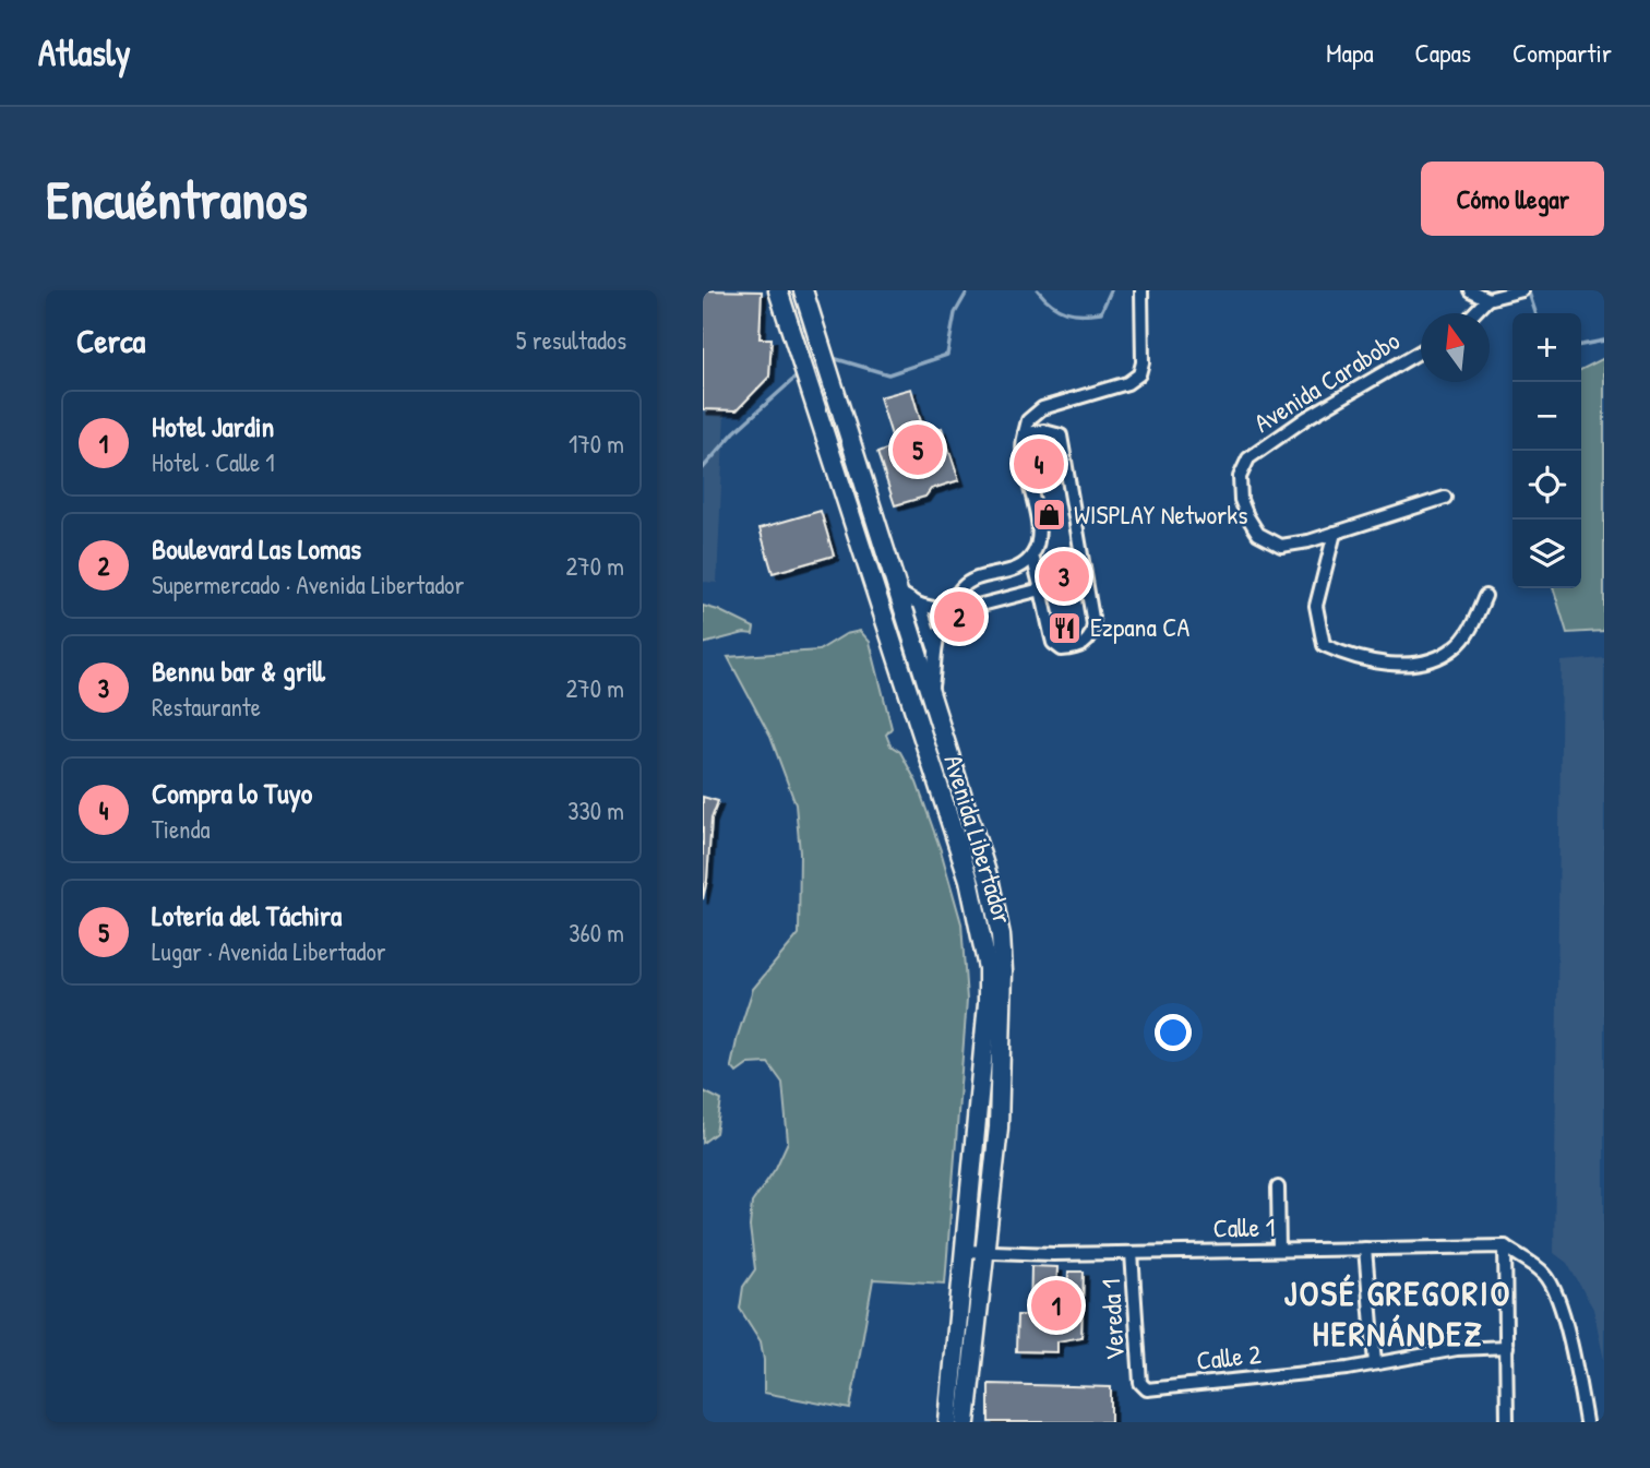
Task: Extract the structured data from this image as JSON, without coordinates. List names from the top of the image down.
{
  "streets": {
    "main road": ["Avenida Libertador"],
    "street": [
      "Avenida Carabobo",
      "Calle 1",
      "Vereda 1",
      "Calle 2"
    ]
  },
  "crossings": [
    ["Avenida Libertador", "Calle 1"],
    ["Calle 1", "Vereda 1"],
    ["Vereda 1", "Calle 2"]
  ],
  "districts": ["JOSÉ GREGORIO HERNÁNDEZ"],
  "places": {
    "shop": ["WISPLAY Networks"],
    "restaurant": ["Ezpana CA"]
  },
  "north": "top",
  "page": {
    "header": "Atlasly",
    "nav": ["Mapa", "Capas", "Compartir"],
    "buttons": "Cómo llegar",
    "title": "Encuéntranos",
    "heading": ["Cerca", "5 resultados"],
    "map_buttons": ["+", "−"],
    "list": [
      {
        "mark": "1",
        "name": "Hotel Jardin",
        "note": "Hotel · Calle 1",
        "value": "170 m"
      },
      {
        "mark": "2",
        "name": "Boulevard Las Lomas",
        "note": "Supermercado · Avenida Libertador",
        "value": "270 m"
      },
      {
        "mark": "3",
        "name": "Bennu bar & grill",
        "note": "Restaurante",
        "value": "270 m"
      },
      {
        "mark": "4",
        "name": "Compra lo Tuyo",
        "note": "Tienda",
        "value": "330 m"
      },
      {
        "mark": "5",
        "name": "Lotería del Táchira",
        "note": "Lugar · Avenida Libertador",
        "value": "360 m"
      }
    ],
    "pins": [
      "5",
      "4",
      "3",
      "2",
      "1"
    ]
  }
}
